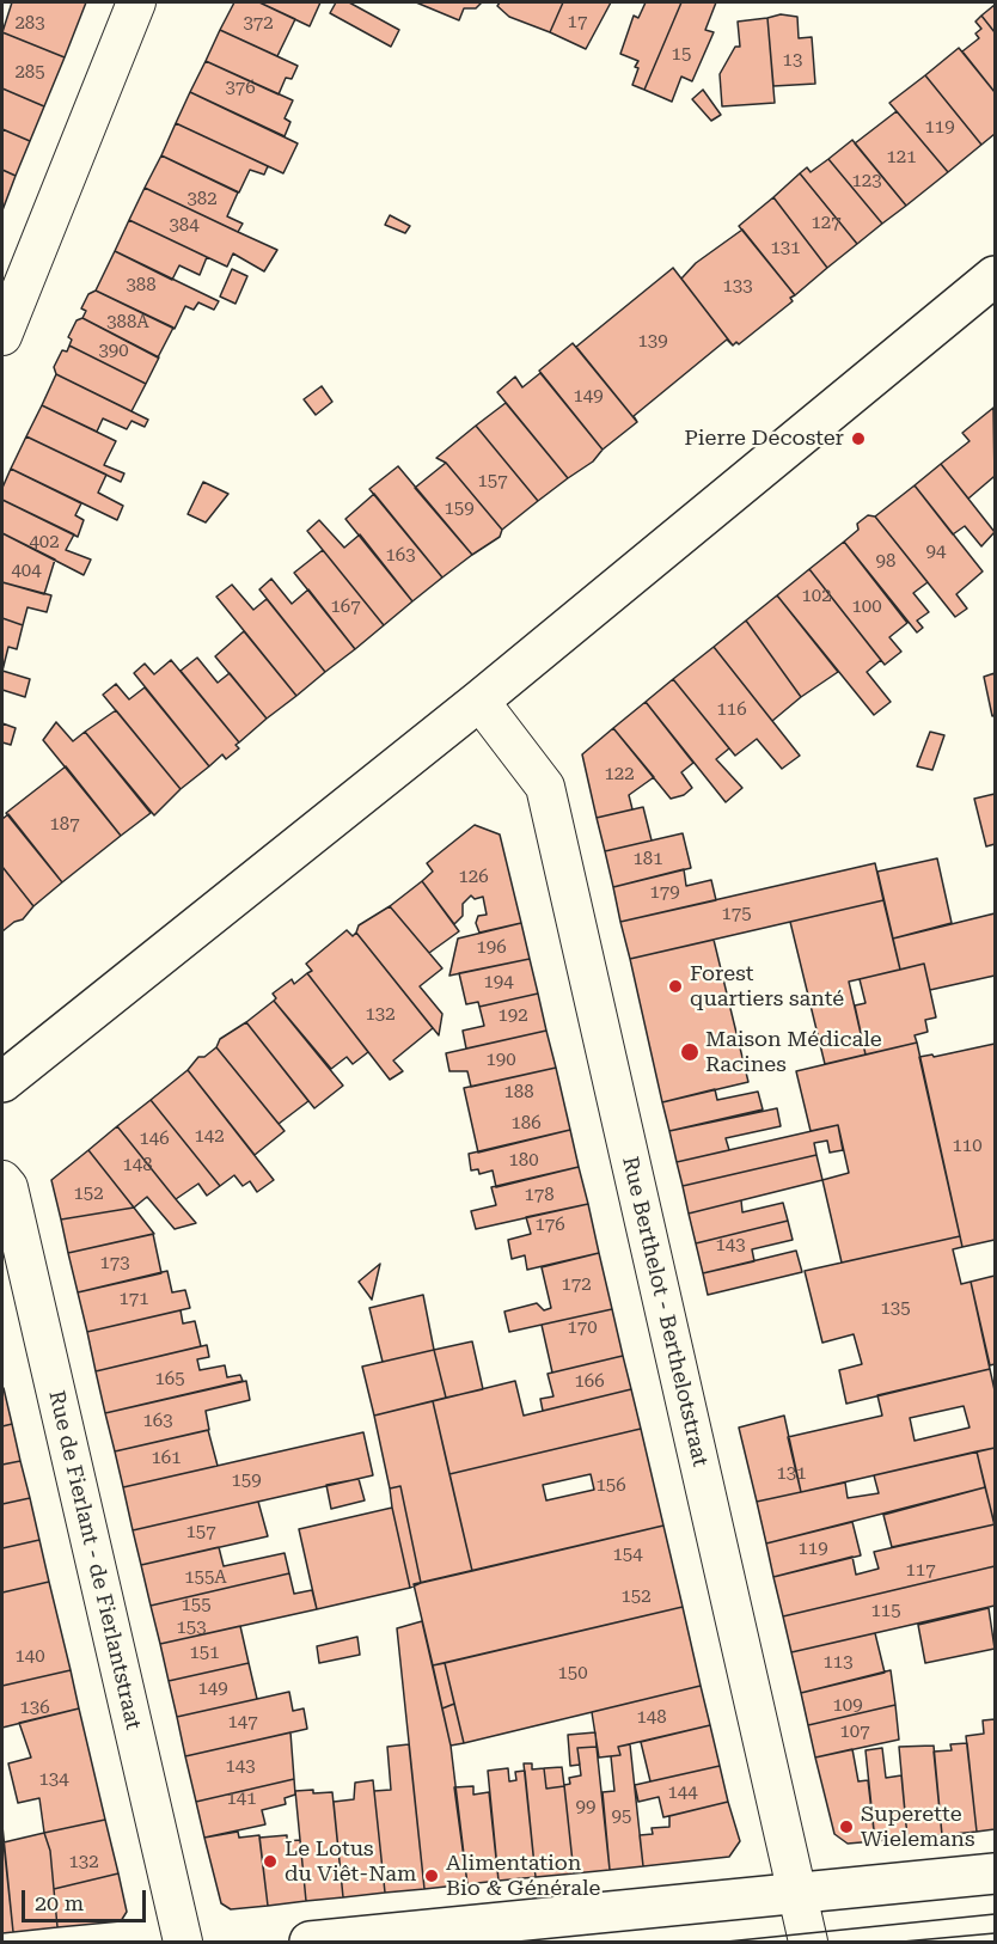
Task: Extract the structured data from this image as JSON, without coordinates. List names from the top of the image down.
{
  "streets": {
    "street": ["Rue Berthelot - Berthelotstraat", "Rue de Fierlant - de Fierlantstraat"]
  },
  "places": [
    "Pierre Decoster",
    "Forest quartiers santé",
    "Maison Médicale Racines",
    "Superette Wielemans",
    "Le Lotus du Viêt-Nam",
    "Alimentation Bio & Générale"
  ],
  "house_numbers": [
    "17",
    "283",
    "372",
    "15",
    "13",
    "285",
    "376",
    "119",
    "121",
    "123",
    "382",
    "127",
    "384",
    "131",
    "388",
    "133",
    "388A",
    "139",
    "390",
    "149",
    "157",
    "159",
    "402",
    "94",
    "163",
    "98",
    "404",
    "102",
    "167",
    "100",
    "116",
    "122",
    "187",
    "181",
    "126",
    "179",
    "175",
    "196",
    "194",
    "132",
    "192",
    "190",
    "188",
    "186",
    "142",
    "146",
    "110",
    "180",
    "148",
    "152",
    "178",
    "176",
    "143",
    "173",
    "172",
    "171",
    "135",
    "170",
    "165",
    "166",
    "163",
    "161",
    "131",
    "159",
    "156",
    "157",
    "119",
    "154",
    "117",
    "155A",
    "152",
    "155",
    "115",
    "153",
    "151",
    "140",
    "113",
    "150",
    "149",
    "109",
    "136",
    "148",
    "147",
    "107",
    "143",
    "134",
    "144",
    "141",
    "99",
    "95",
    "132"
  ],
  "scale_bar": "20 m"
}
